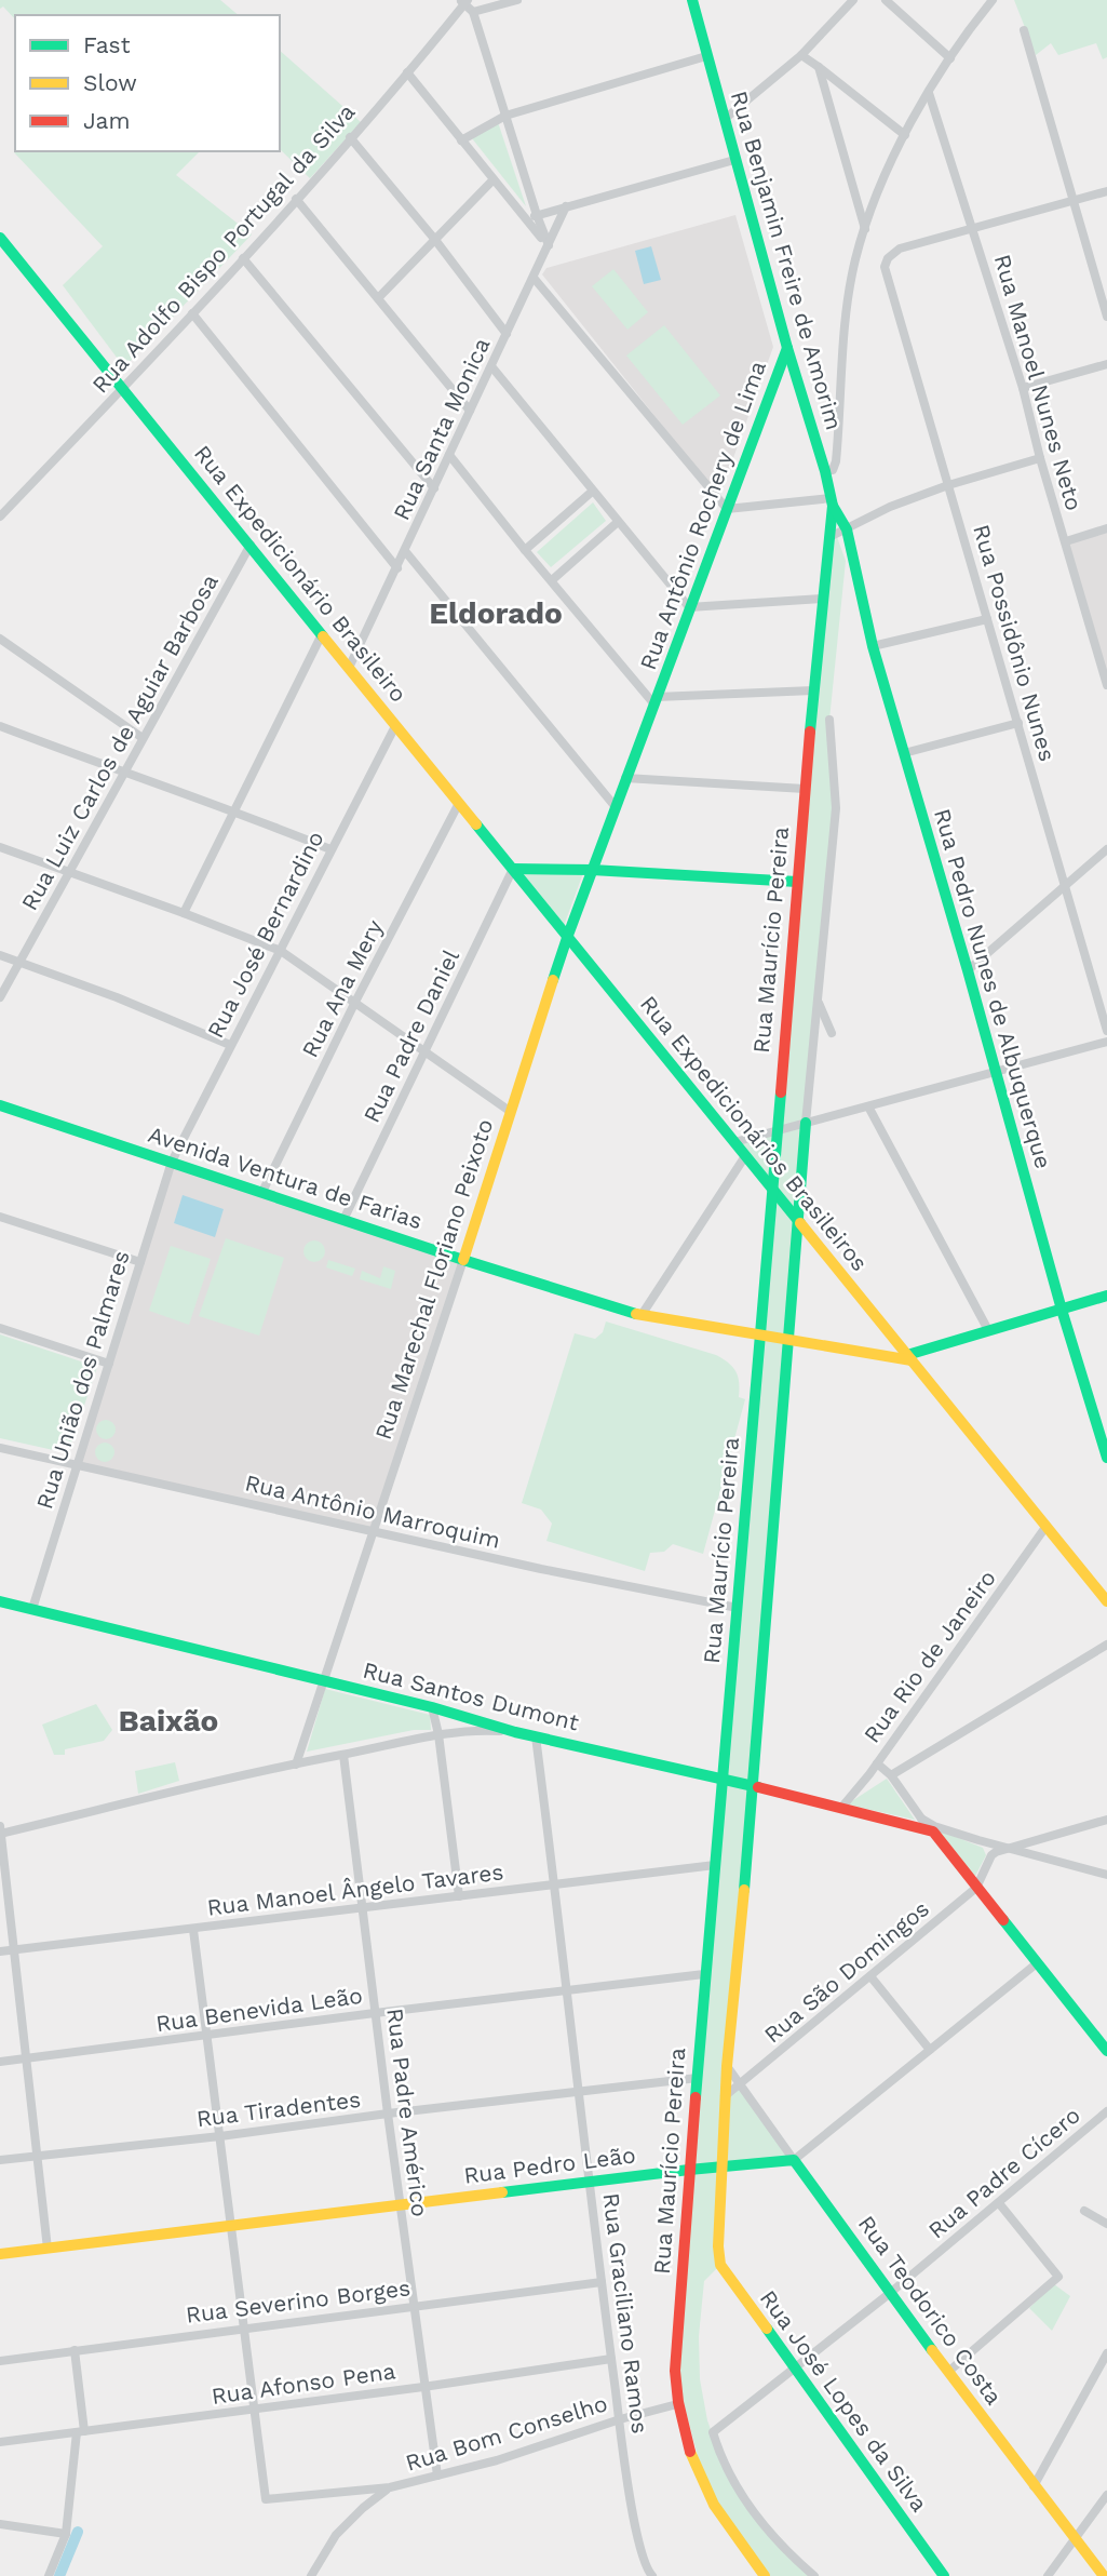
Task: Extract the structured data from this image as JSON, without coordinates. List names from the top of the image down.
{
  "streets": {
    "street": [
      "Rua Adolfo Bispo Portugal da Silva",
      "Rua Benjamin Freire de Amorim",
      "Rua Manoel Nunes Neto",
      "Rua Santa Monica",
      "Rua Antônio Rochery de Lima",
      "Rua Expedicionário Brasileiro",
      "Rua Possidônio Nunes",
      "Rua Luiz Carlos de Aguiar Barbosa",
      "Rua José Bernardino",
      "Rua Maurício Pereira",
      "Rua Ana Mery",
      "Rua Pedro Nunes de Albuquerque",
      "Rua Padre Daniel",
      "Rua Expedicionários Brasileiros",
      "Avenida Ventura de Farias",
      "Rua Marechal Floriano Peixoto",
      "Rua União dos Palmares",
      "Rua Antônio Marroquim",
      "Rua Rio de Janeiro",
      "Rua Santos Dumont",
      "Rua Manoel Ângelo Tavares",
      "Rua São Domingos",
      "Rua Benevida Leão",
      "Rua Tiradentes",
      "Rua Padre Américo",
      "Rua Pedro Leão",
      "Rua Padre Cícero",
      "Rua Severino Borges",
      "Rua Teodorico Costa",
      "Rua Graciliano Ramos",
      "Rua Afonso Pena",
      "Rua José Lopes da Silva",
      "Rua Bom Conselho"
    ]
  },
  "crossings": [
    ["Rua Adolfo Bispo Portugal da Silva", "Rua Expedicionário Brasileiro"],
    ["Rua Benjamin Freire de Amorim", "Rua Antônio Rochery de Lima"],
    ["Rua Benjamin Freire de Amorim", "Rua Maurício Pereira"],
    ["Rua Benjamin Freire de Amorim", "Rua Pedro Nunes de Albuquerque"],
    ["Rua Manoel Nunes Neto", "Rua Possidônio Nunes"],
    ["Rua Santa Monica", "Rua Expedicionário Brasileiro"],
    ["Rua Antônio Rochery de Lima", "Rua Maurício Pereira"],
    ["Rua Antônio Rochery de Lima", "Rua Marechal Floriano Peixoto"],
    ["Rua Expedicionário Brasileiro", "Rua Luiz Carlos de Aguiar Barbosa"],
    ["Rua Expedicionário Brasileiro", "Rua José Bernardino"],
    ["Rua Expedicionário Brasileiro", "Rua Ana Mery"],
    ["Rua Expedicionário Brasileiro", "Rua Padre Daniel"],
    ["Rua Expedicionário Brasileiro", "Rua Expedicionários Brasileiros"],
    ["Rua Expedicionário Brasileiro", "Rua Marechal Floriano Peixoto"],
    ["Rua José Bernardino", "Avenida Ventura de Farias"],
    ["Rua José Bernardino", "Rua União dos Palmares"],
    ["Rua Maurício Pereira", "Rua Expedicionários Brasileiros"],
    ["Rua Maurício Pereira", "Avenida Ventura de Farias"],
    ["Rua Maurício Pereira", "Rua Antônio Marroquim"],
    ["Rua Maurício Pereira", "Rua Santos Dumont"],
    ["Rua Maurício Pereira", "Rua Manoel Ângelo Tavares"],
    ["Rua Maurício Pereira", "Rua Benevida Leão"],
    ["Rua Maurício Pereira", "Rua Tiradentes"],
    ["Rua Maurício Pereira", "Rua Pedro Leão"],
    ["Rua Maurício Pereira", "Rua Bom Conselho"],
    ["Rua Ana Mery", "Avenida Ventura de Farias"],
    ["Rua Padre Daniel", "Avenida Ventura de Farias"],
    ["Rua Expedicionários Brasileiros", "Avenida Ventura de Farias"],
    ["Rua Expedicionários Brasileiros", "Rua Marechal Floriano Peixoto"],
    ["Rua Expedicionários Brasileiros", "Rua Rio de Janeiro"],
    ["Avenida Ventura de Farias", "Rua Marechal Floriano Peixoto"],
    ["Avenida Ventura de Farias", "Rua União dos Palmares"],
    ["Rua Marechal Floriano Peixoto", "Rua Antônio Marroquim"],
    ["Rua Marechal Floriano Peixoto", "Rua Santos Dumont"],
    ["Rua União dos Palmares", "Rua Antônio Marroquim"],
    ["Rua União dos Palmares", "Rua Santos Dumont"],
    ["Rua Rio de Janeiro", "Rua Santos Dumont"],
    ["Rua Santos Dumont", "Rua Graciliano Ramos"],
    ["Rua Manoel Ângelo Tavares", "Rua Padre Américo"],
    ["Rua Manoel Ângelo Tavares", "Rua Graciliano Ramos"],
    ["Rua São Domingos", "Rua Teodorico Costa"],
    ["Rua Benevida Leão", "Rua Padre Américo"],
    ["Rua Benevida Leão", "Rua Graciliano Ramos"],
    ["Rua Tiradentes", "Rua Padre Américo"],
    ["Rua Tiradentes", "Rua Graciliano Ramos"],
    ["Rua Padre Américo", "Rua Pedro Leão"],
    ["Rua Padre Américo", "Rua Severino Borges"],
    ["Rua Padre Américo", "Rua Afonso Pena"],
    ["Rua Padre Américo", "Rua Bom Conselho"],
    ["Rua Pedro Leão", "Rua Teodorico Costa"],
    ["Rua Pedro Leão", "Rua Graciliano Ramos"],
    ["Rua Pedro Leão", "Rua José Lopes da Silva"],
    ["Rua Padre Cícero", "Rua Teodorico Costa"],
    ["Rua Padre Cícero", "Rua José Lopes da Silva"],
    ["Rua Severino Borges", "Rua Graciliano Ramos"],
    ["Rua Graciliano Ramos", "Rua Afonso Pena"],
    ["Rua Graciliano Ramos", "Rua Bom Conselho"],
    ["Rua Afonso Pena", "Rua Bom Conselho"]
  ],
  "districts": ["Eldorado", "Baixão"],
  "legend": ["Fast", "Slow", "Jam"]
}
